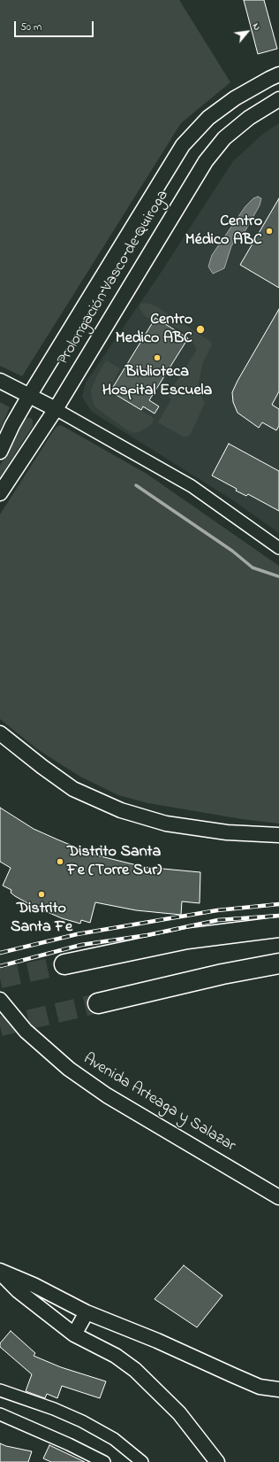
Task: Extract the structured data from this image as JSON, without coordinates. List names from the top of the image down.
{
  "streets": {
    "street": ["Prolongación Vasco de Quiroga", "Avenida Arteaga y Salazar"]
  },
  "places": [
    "Centro Médico ABC",
    "Centro Medico ABC",
    "Biblioteca Hospital Escuela",
    "Distrito Santa Fe (Torre Sur)",
    "Distrito Santa Fe"
  ],
  "scale_bar": "50 m",
  "north": "top right"
}
